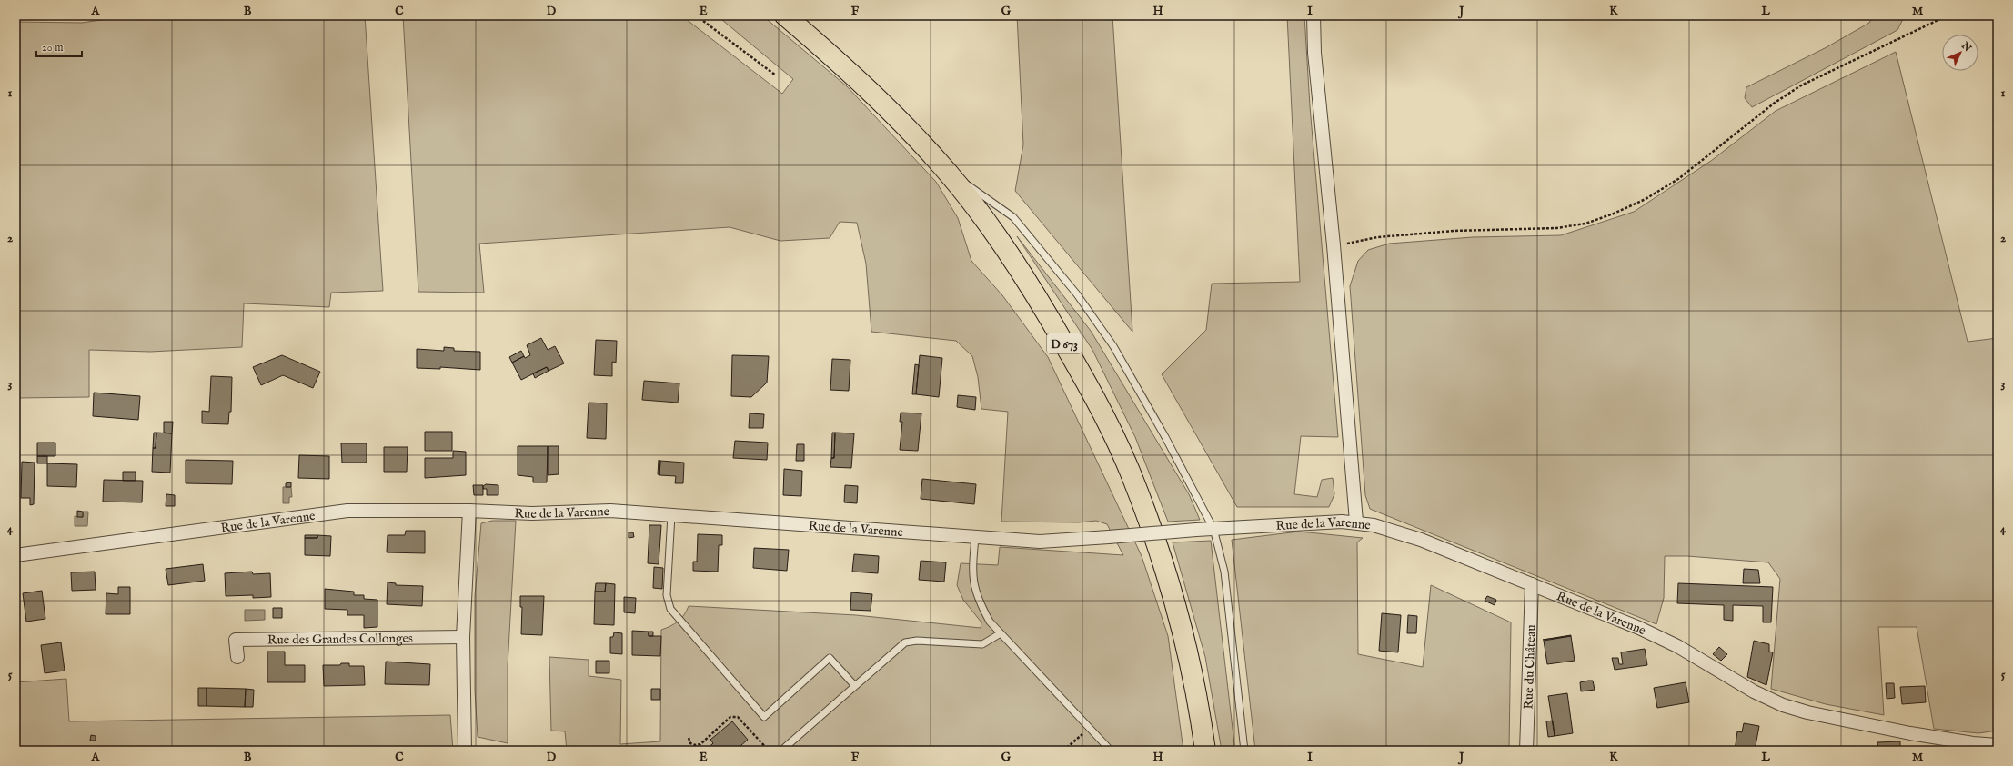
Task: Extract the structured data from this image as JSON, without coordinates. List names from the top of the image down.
{
  "streets": {
    "main road": ["D 673"],
    "street": ["Rue de la Varenne", "Rue des Grandes Collonges", "Rue du Château"]
  },
  "crossings": [
    ["Rue de la Varenne", "Rue du Château"]
  ],
  "scale_bar": "20 m",
  "north": "top right",
  "grid": {
    "columns": [
      "A",
      "B",
      "C",
      "D",
      "E",
      "F",
      "G",
      "H",
      "I",
      "J",
      "K",
      "L",
      "M"
    ],
    "rows": [
      "1",
      "2",
      "3",
      "4",
      "5"
    ]
  }
}
